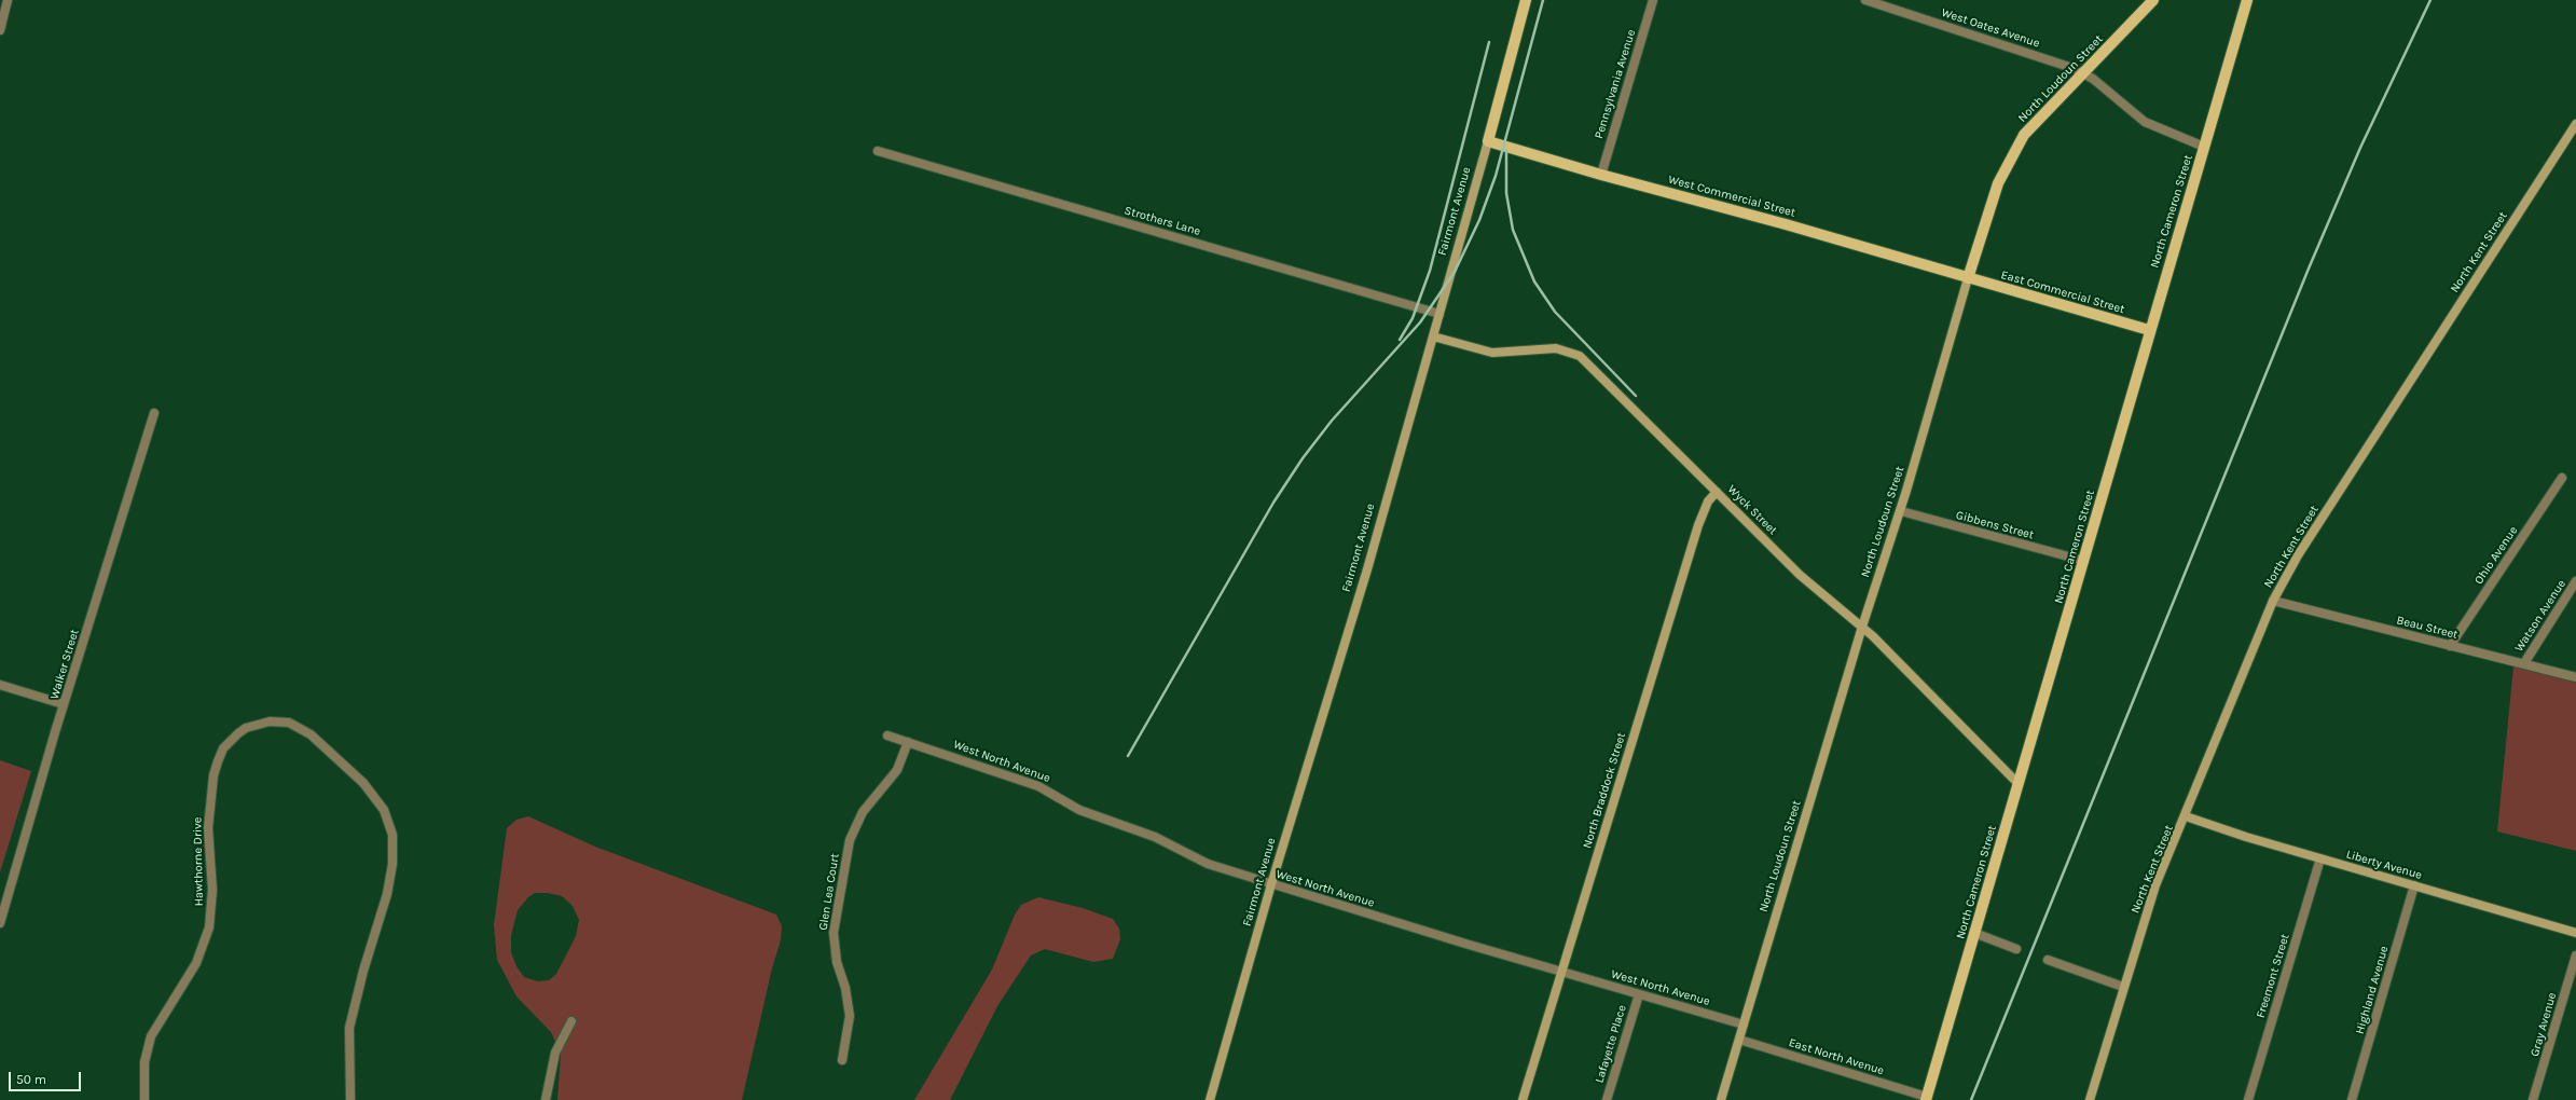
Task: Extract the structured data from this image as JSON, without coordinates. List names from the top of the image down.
{
  "streets": {
    "main road": [
      "North Loudoun Street",
      "West Commercial Street",
      "Fairmont Avenue",
      "North Cameron Street",
      "East Commercial Street"
    ],
    "street": [
      "West Oates Avenue",
      "Pennsylvania Avenue",
      "Strothers Lane",
      "North Kent Street",
      "Wyck Street",
      "Gibbens Street",
      "Ohio Avenue",
      "Watson Avenue",
      "Beau Street",
      "Walker Street",
      "West North Avenue",
      "North Braddock Street",
      "Hawthorne Drive",
      "Liberty Avenue",
      "Glen Lea Court",
      "Freemont Street",
      "Highland Avenue",
      "Gray Avenue",
      "Lafayette Place",
      "East North Avenue"
    ]
  },
  "crossings": [
    ["West Oates Avenue", "North Loudoun Street"],
    ["North Loudoun Street", "West Commercial Street"],
    ["North Loudoun Street", "East Commercial Street"],
    ["North Loudoun Street", "Wyck Street"],
    ["North Loudoun Street", "Gibbens Street"],
    ["North Loudoun Street", "West North Avenue"],
    ["North Loudoun Street", "East North Avenue"],
    ["Pennsylvania Avenue", "West Commercial Street"],
    ["West Commercial Street", "Fairmont Avenue"],
    ["West Commercial Street", "East Commercial Street"],
    ["Fairmont Avenue", "Strothers Lane"],
    ["Fairmont Avenue", "Wyck Street"],
    ["Fairmont Avenue", "West North Avenue"],
    ["North Cameron Street", "East Commercial Street"],
    ["North Cameron Street", "Wyck Street"],
    ["North Cameron Street", "Gibbens Street"],
    ["North Cameron Street", "East North Avenue"],
    ["North Kent Street", "Beau Street"],
    ["North Kent Street", "Liberty Avenue"],
    ["Wyck Street", "North Braddock Street"],
    ["Ohio Avenue", "Beau Street"],
    ["Watson Avenue", "Beau Street"],
    ["West North Avenue", "North Braddock Street"],
    ["West North Avenue", "Glen Lea Court"],
    ["West North Avenue", "Lafayette Place"],
    ["Liberty Avenue", "Freemont Street"],
    ["Liberty Avenue", "Highland Avenue"]
  ],
  "scale_bar": "50 m"
}
